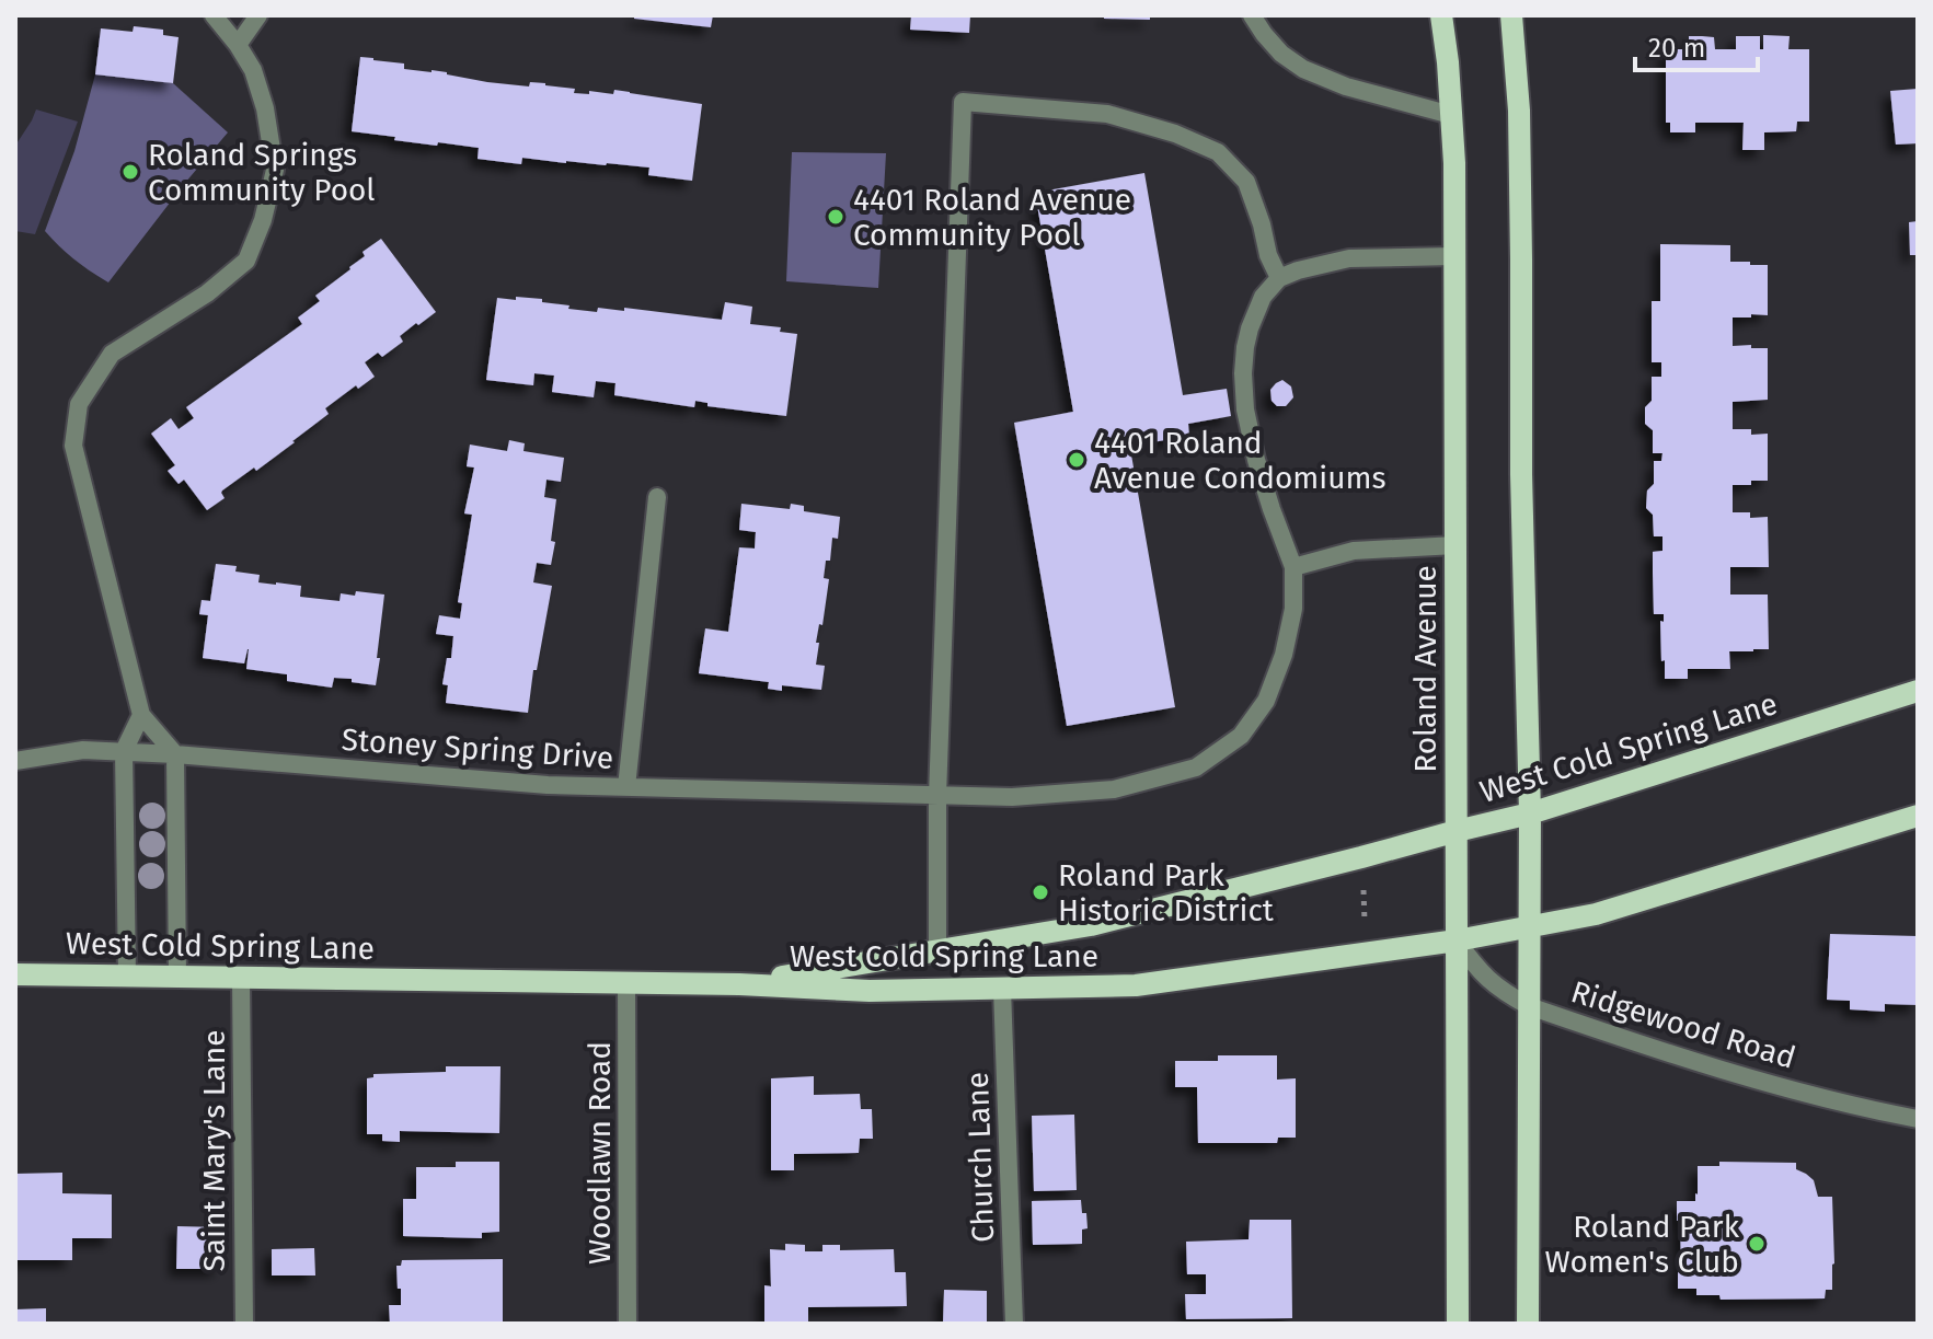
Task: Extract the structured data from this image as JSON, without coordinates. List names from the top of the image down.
{
  "streets": {
    "main road": ["Roland Avenue", "West Cold Spring Lane"],
    "street": [
      "Stoney Spring Drive",
      "Ridgewood Road",
      "Saint Mary's Lane",
      "Woodlawn Road",
      "Church Lane"
    ]
  },
  "crossings": [
    ["Roland Avenue", "West Cold Spring Lane"],
    ["Roland Avenue", "Ridgewood Road"],
    ["West Cold Spring Lane", "Ridgewood Road"],
    ["West Cold Spring Lane", "Saint Mary's Lane"],
    ["West Cold Spring Lane", "Woodlawn Road"],
    ["West Cold Spring Lane", "Church Lane"]
  ],
  "places": [
    "Roland Springs Community Pool",
    "4401 Roland Avenue Community Pool",
    "4401 Roland Avenue Condomiums",
    "Roland Park Historic District",
    "Roland Park Women's Club"
  ],
  "scale_bar": "20 m"
}
